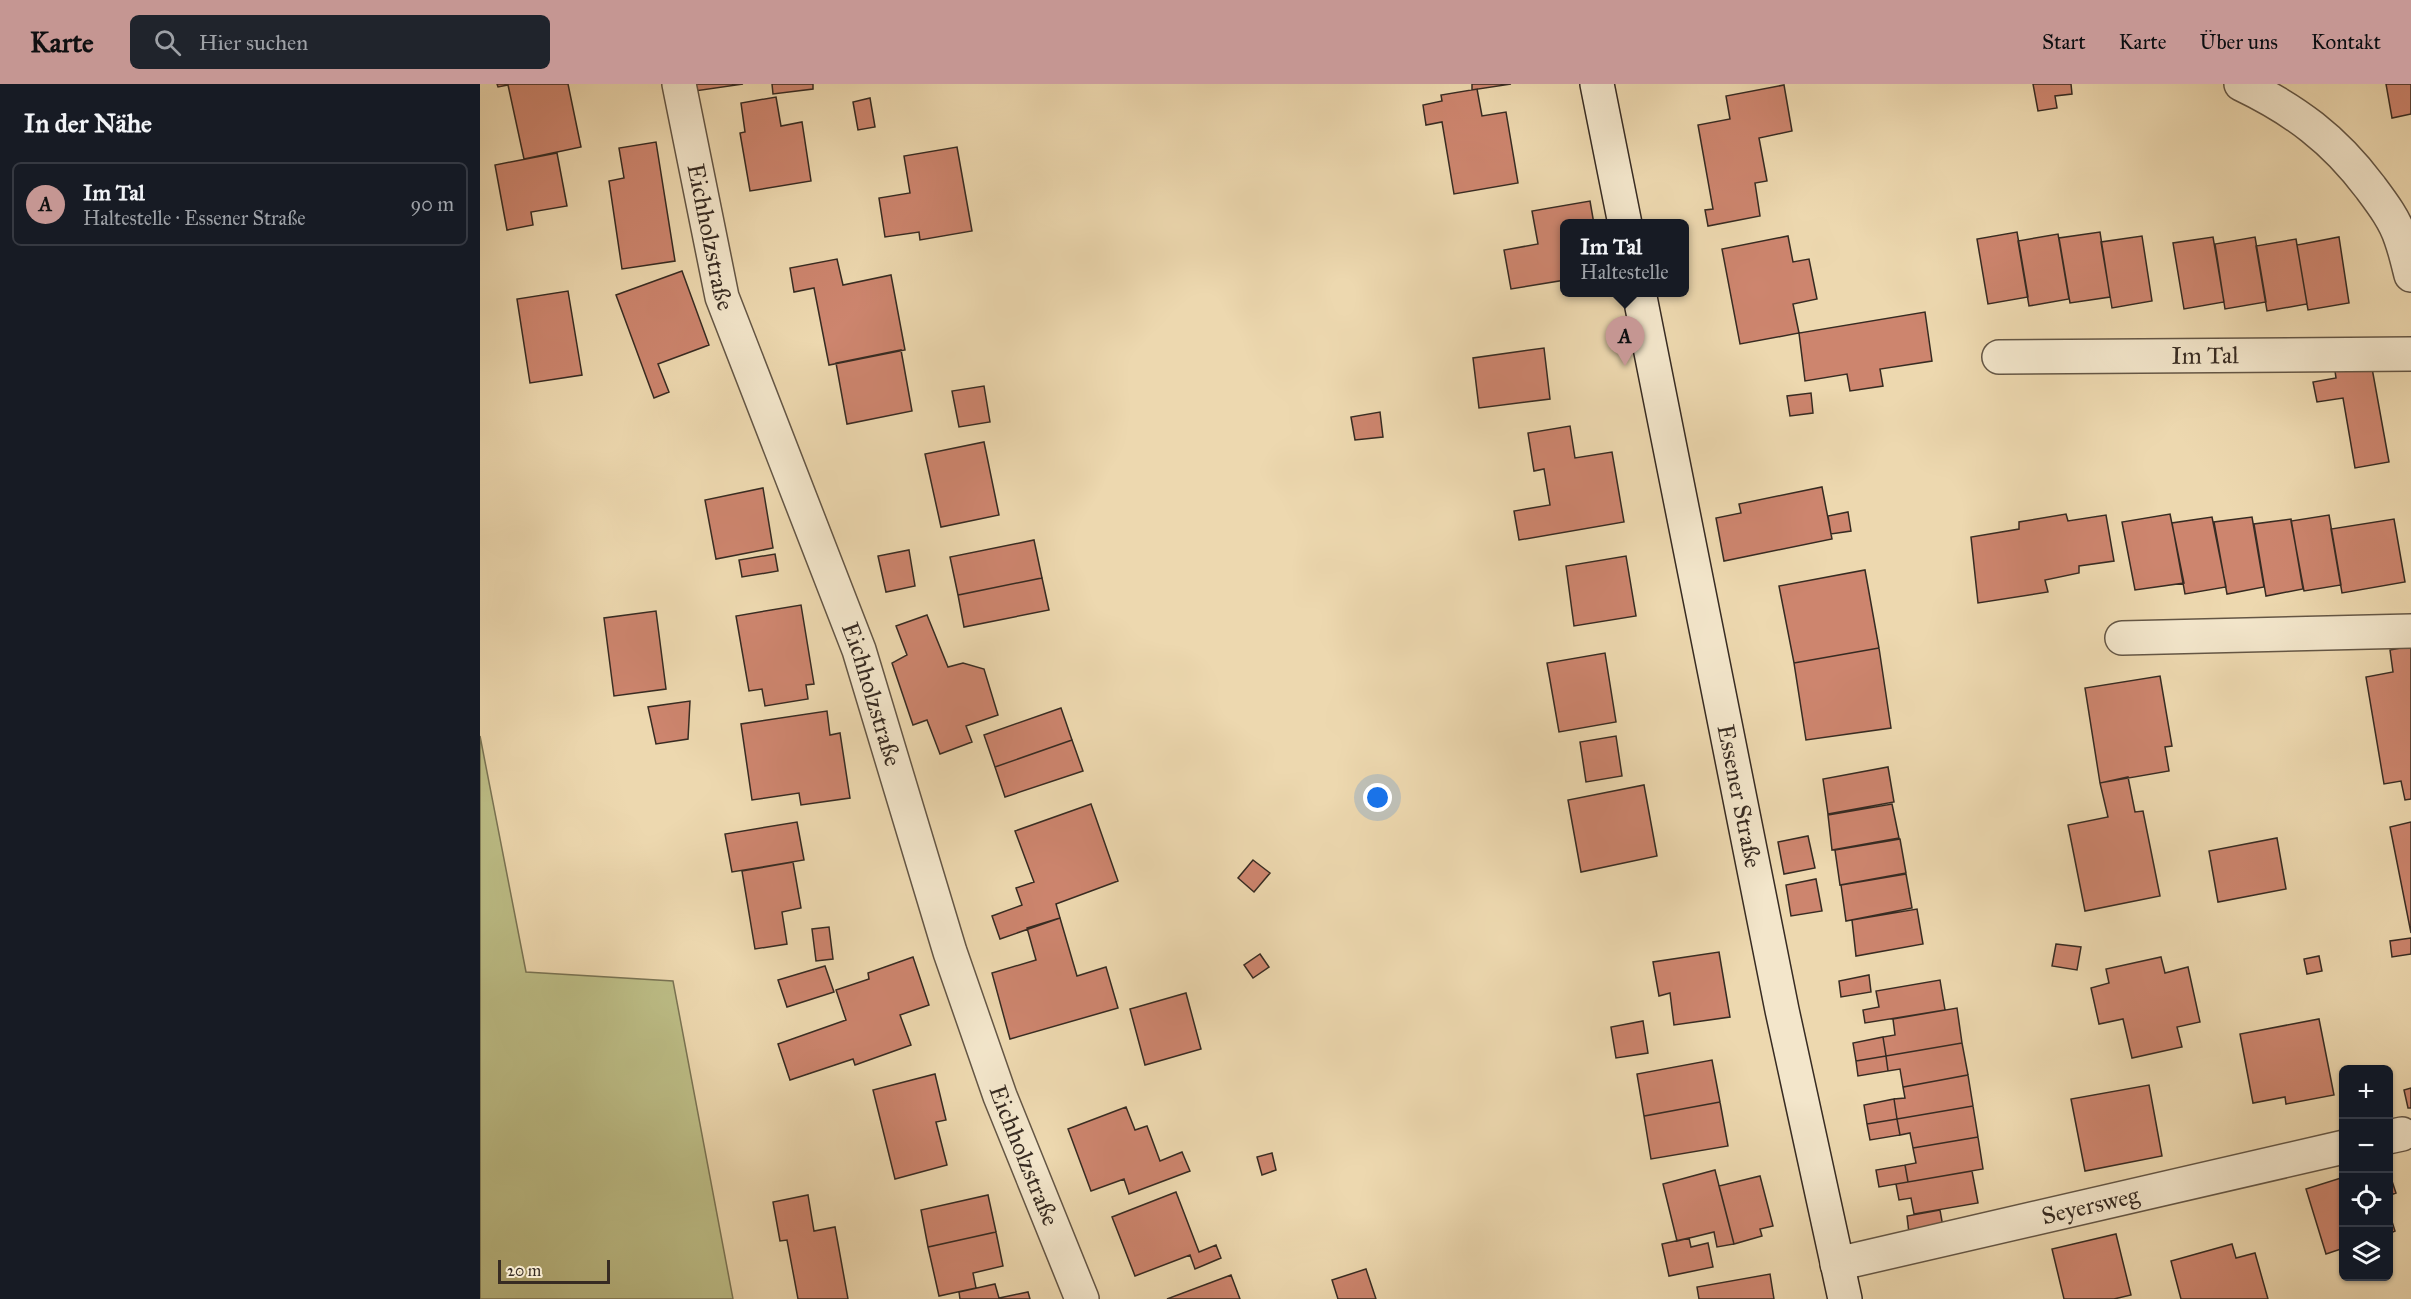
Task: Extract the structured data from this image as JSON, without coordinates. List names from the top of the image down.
{
  "streets": {
    "street": [
      "Eichholzstraße",
      "Im Tal",
      "Essener Straße",
      "Seyersweg"
    ]
  },
  "crossings": [
    ["Essener Straße", "Seyersweg"]
  ],
  "scale_bar": "20 m",
  "page": {
    "header": "Karte",
    "search": "Hier suchen",
    "nav": [
      "Start",
      "Karte",
      "Über uns",
      "Kontakt"
    ],
    "heading": "In der Nähe",
    "list": [
      {
        "mark": "A",
        "name": "Im Tal",
        "note": "Haltestelle · Essener Straße",
        "value": "90 m"
      }
    ],
    "popup": ["Im Tal", "Haltestelle"],
    "pins": "A",
    "map_buttons": ["+", "−"],
    "scale": "20 m"
  }
}
